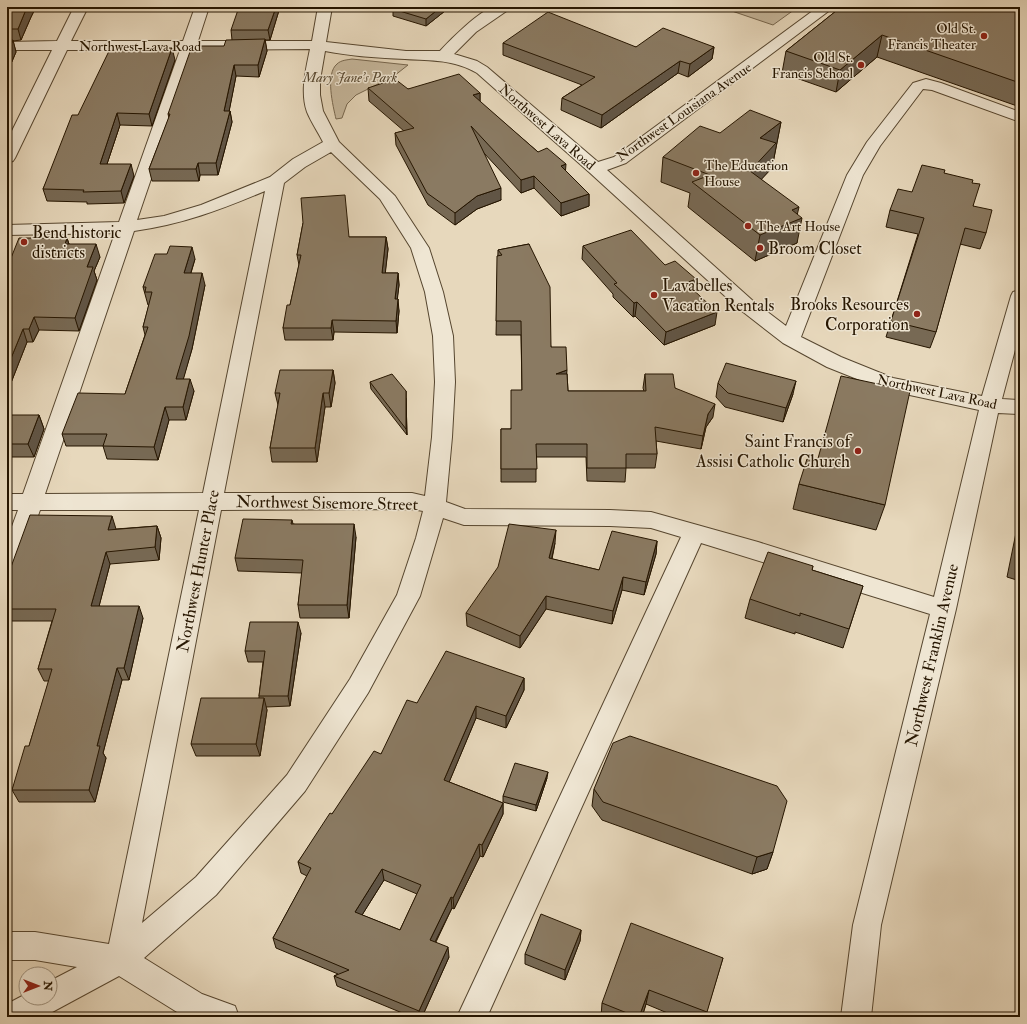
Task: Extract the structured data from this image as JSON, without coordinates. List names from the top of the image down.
{
  "streets": {
    "street": [
      "Northwest Lava Road",
      "Northwest Louisiana Avenue",
      "Northwest Sisemore Street",
      "Northwest Hunter Place",
      "Northwest Franklin Avenue"
    ]
  },
  "crossings": [
    ["Northwest Lava Road", "Northwest Louisiana Avenue"],
    ["Northwest Lava Road", "Northwest Franklin Avenue"],
    ["Northwest Sisemore Street", "Northwest Hunter Place"],
    ["Northwest Sisemore Street", "Northwest Franklin Avenue"]
  ],
  "parks": ["Mary Jane's Park"],
  "places": [
    "Old St. Francis Theater",
    "Old St. Francis School",
    "The Education House",
    "The Art House",
    "Bend historic districts",
    "Broom Closet",
    "Lavabelles Vacation Rentals",
    "Brooks Resources Corporation",
    "Saint Francis of Assisi Catholic Church"
  ],
  "north": "right"
}
